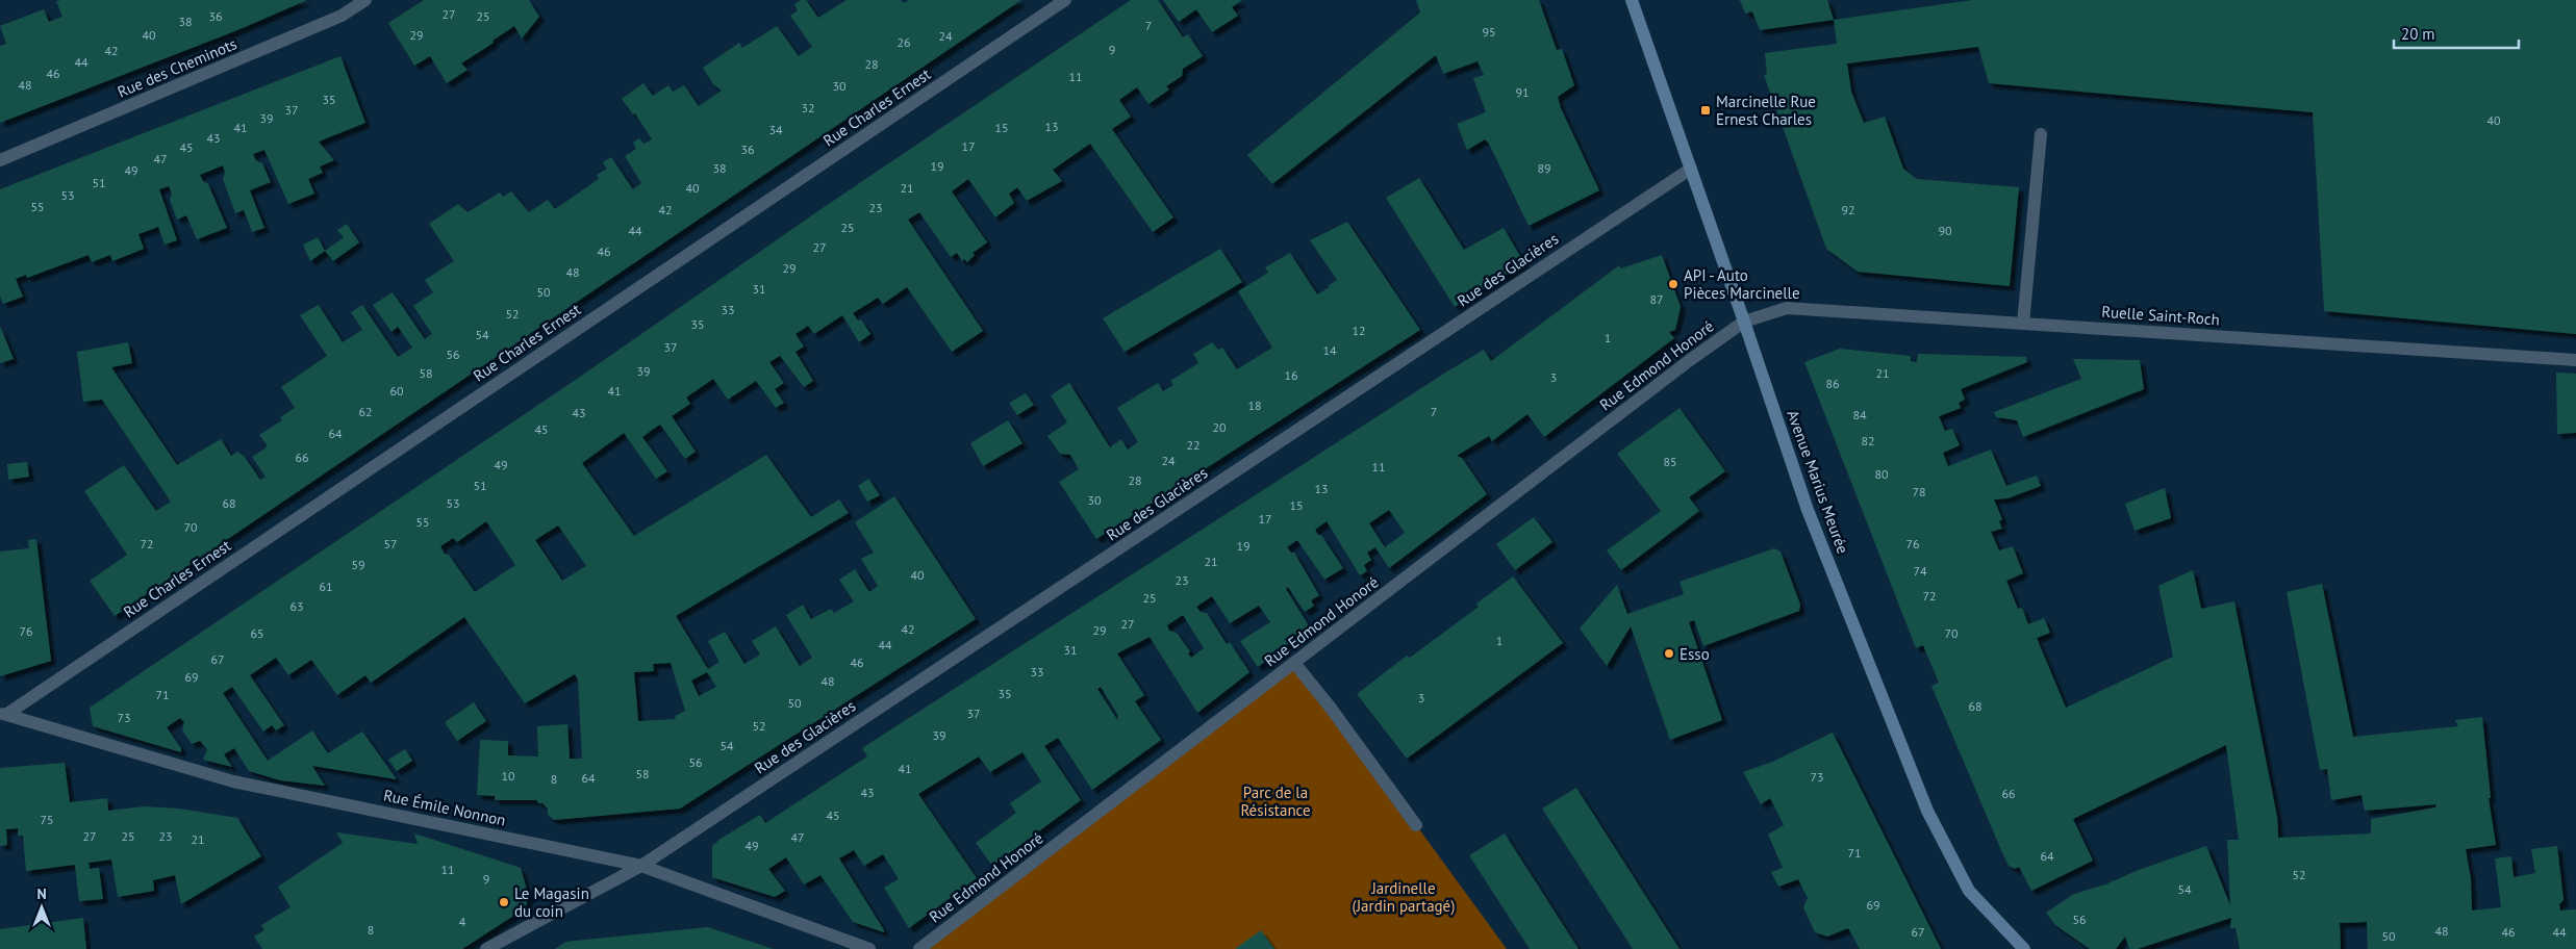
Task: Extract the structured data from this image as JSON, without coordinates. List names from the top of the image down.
{
  "streets": {
    "main road": ["Avenue Marius Meurée"],
    "street": [
      "Rue des Cheminots",
      "Rue Charles Ernest",
      "Rue des Glacières",
      "Ruelle Saint-Roch",
      "Rue Edmond Honoré",
      "Rue Émile Nonnon"
    ]
  },
  "crossings": [
    ["Rue Charles Ernest", "Rue Émile Nonnon"],
    ["Rue des Glacières", "Avenue Marius Meurée"],
    ["Rue des Glacières", "Rue Émile Nonnon"],
    ["Ruelle Saint-Roch", "Rue Edmond Honoré"],
    ["Ruelle Saint-Roch", "Avenue Marius Meurée"],
    ["Rue Edmond Honoré", "Avenue Marius Meurée"]
  ],
  "parks": ["Parc de la Résistance", "Jardinelle (Jardin partagé)"],
  "places": {
    "transit": ["Marcinelle Rue Ernest Charles"],
    "other": ["API - Auto Pièces Marcinelle", "Esso", "Le Magasin du coin"]
  },
  "house_numbers": [
    "27",
    "36",
    "25",
    "38",
    "7",
    "95",
    "40",
    "29",
    "24",
    "26",
    "9",
    "42",
    "44",
    "28",
    "46",
    "11",
    "48",
    "30",
    "91",
    "35",
    "32",
    "37",
    "39",
    "40",
    "13",
    "41",
    "15",
    "34",
    "43",
    "17",
    "45",
    "36",
    "47",
    "19",
    "38",
    "89",
    "49",
    "51",
    "40",
    "21",
    "53",
    "55",
    "23",
    "42",
    "92",
    "25",
    "44",
    "90",
    "27",
    "46",
    "29",
    "48",
    "31",
    "50",
    "87",
    "33",
    "52",
    "35",
    "12",
    "54",
    "1",
    "37",
    "14",
    "56",
    "39",
    "58",
    "21",
    "16",
    "3",
    "86",
    "60",
    "41",
    "18",
    "62",
    "7",
    "43",
    "84",
    "20",
    "45",
    "64",
    "82",
    "22",
    "66",
    "24",
    "85",
    "49",
    "11",
    "80",
    "28",
    "51",
    "13",
    "78",
    "30",
    "68",
    "53",
    "15",
    "17",
    "55",
    "70",
    "72",
    "57",
    "76",
    "19",
    "21",
    "59",
    "74",
    "40",
    "23",
    "61",
    "72",
    "25",
    "63",
    "27",
    "42",
    "29",
    "76",
    "65",
    "70",
    "1",
    "44",
    "31",
    "67",
    "46",
    "33",
    "69",
    "48",
    "35",
    "71",
    "3",
    "50",
    "68",
    "37",
    "73",
    "52",
    "39",
    "54",
    "56",
    "41",
    "58",
    "10",
    "73",
    "64",
    "8",
    "43",
    "66",
    "45",
    "75",
    "27",
    "25",
    "23",
    "47",
    "21",
    "49",
    "71",
    "64",
    "11",
    "52",
    "9",
    "54",
    "69",
    "56",
    "4",
    "8",
    "48",
    "67",
    "46",
    "44",
    "50"
  ],
  "scale_bar": "20 m",
  "north": "top"
}
